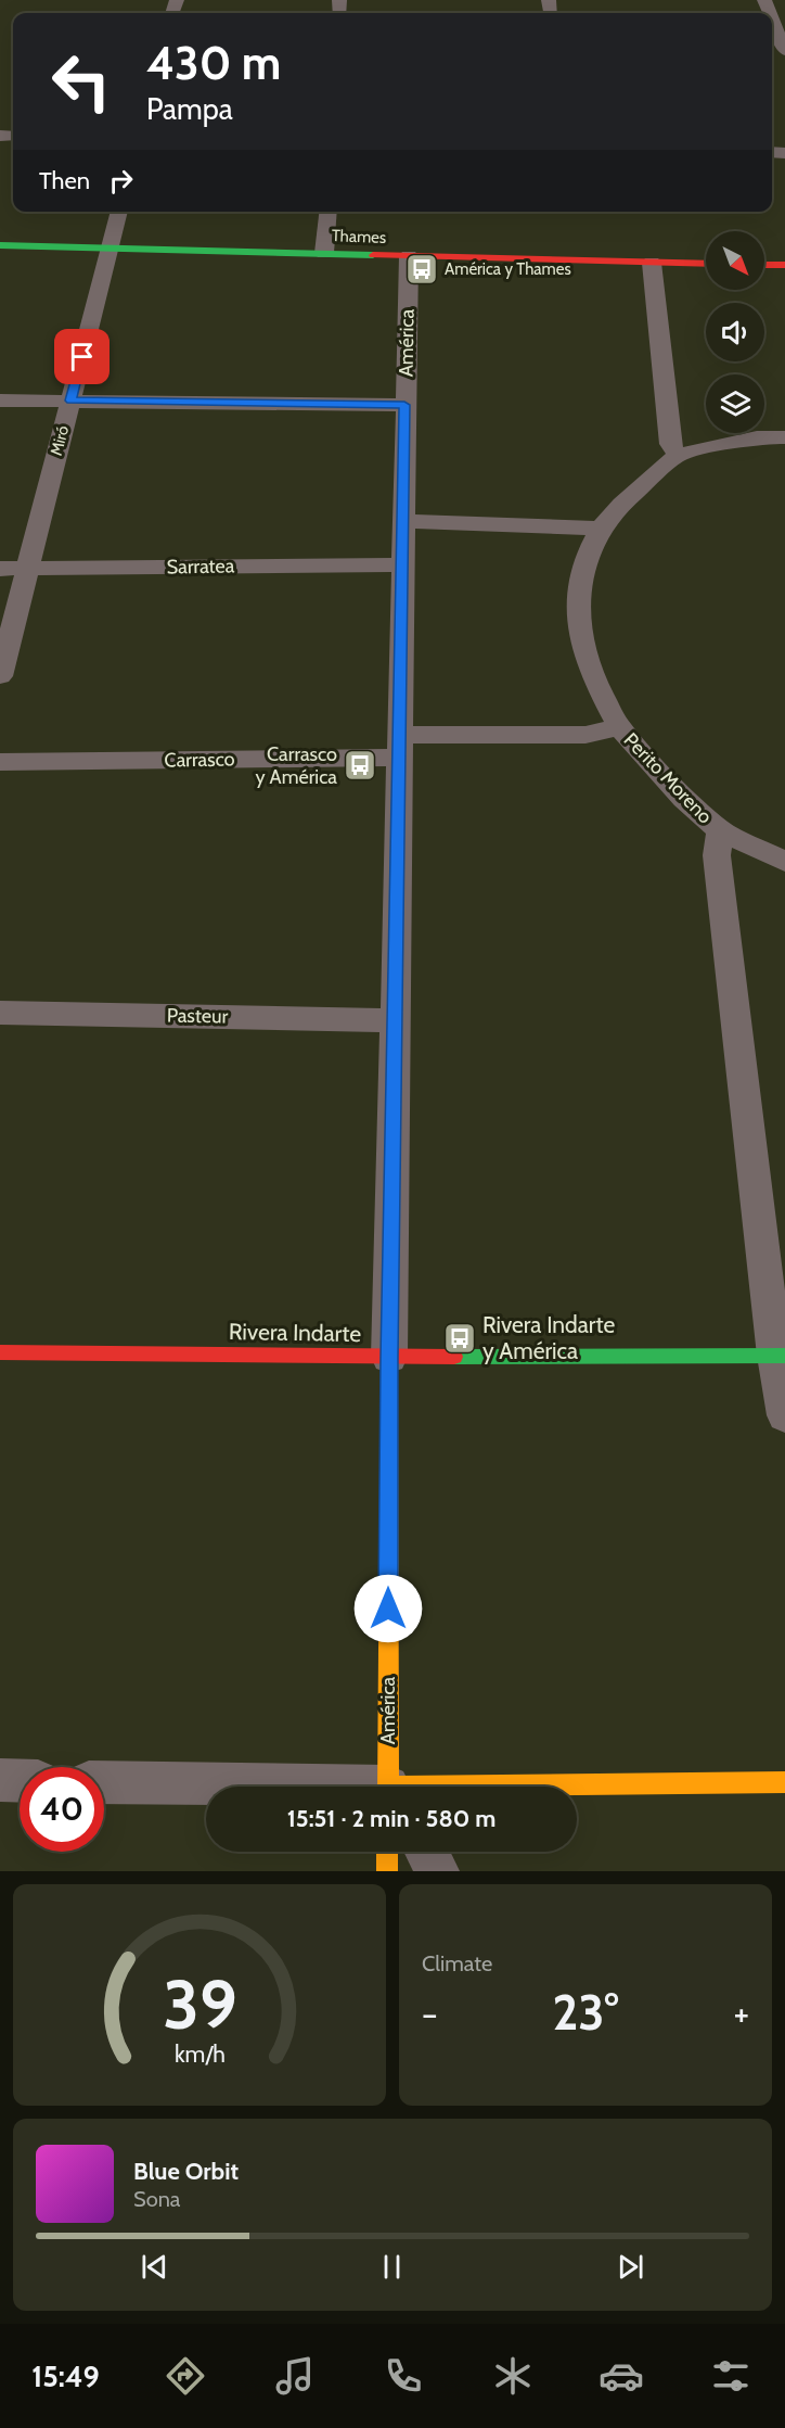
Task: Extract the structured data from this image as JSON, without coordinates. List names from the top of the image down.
{
  "streets": {
    "street": [
      "Thames",
      "América",
      "Miró",
      "Sarratea",
      "Carrasco",
      "Perito Moreno",
      "Pasteur",
      "Rivera Indarte"
    ]
  },
  "crossings": [
    ["Thames", "América"],
    ["Thames", "Miró"],
    ["América", "Sarratea"],
    ["América", "Carrasco"],
    ["América", "Pasteur"],
    ["América", "Rivera Indarte"],
    ["Miró", "Sarratea"],
    ["Carrasco", "Perito Moreno"],
    ["Perito Moreno", "Rivera Indarte"]
  ],
  "places": {
    "bus stop": ["América y Thames", "Carrasco y América", "Rivera Indarte y América"]
  },
  "north": "bottom right",
  "page": {
    "turn": ["430 m", "Pampa"],
    "then": "Then",
    "limit": "40",
    "trip": "15:51 · 2 min · 580 m",
    "tile": "Climate",
    "heat": ["−", "23°", "+"],
    "song": ["Blue Orbit", "Sona"],
    "tabs": "15:49",
    "gauge": ["39", "km/h"]
  }
}
